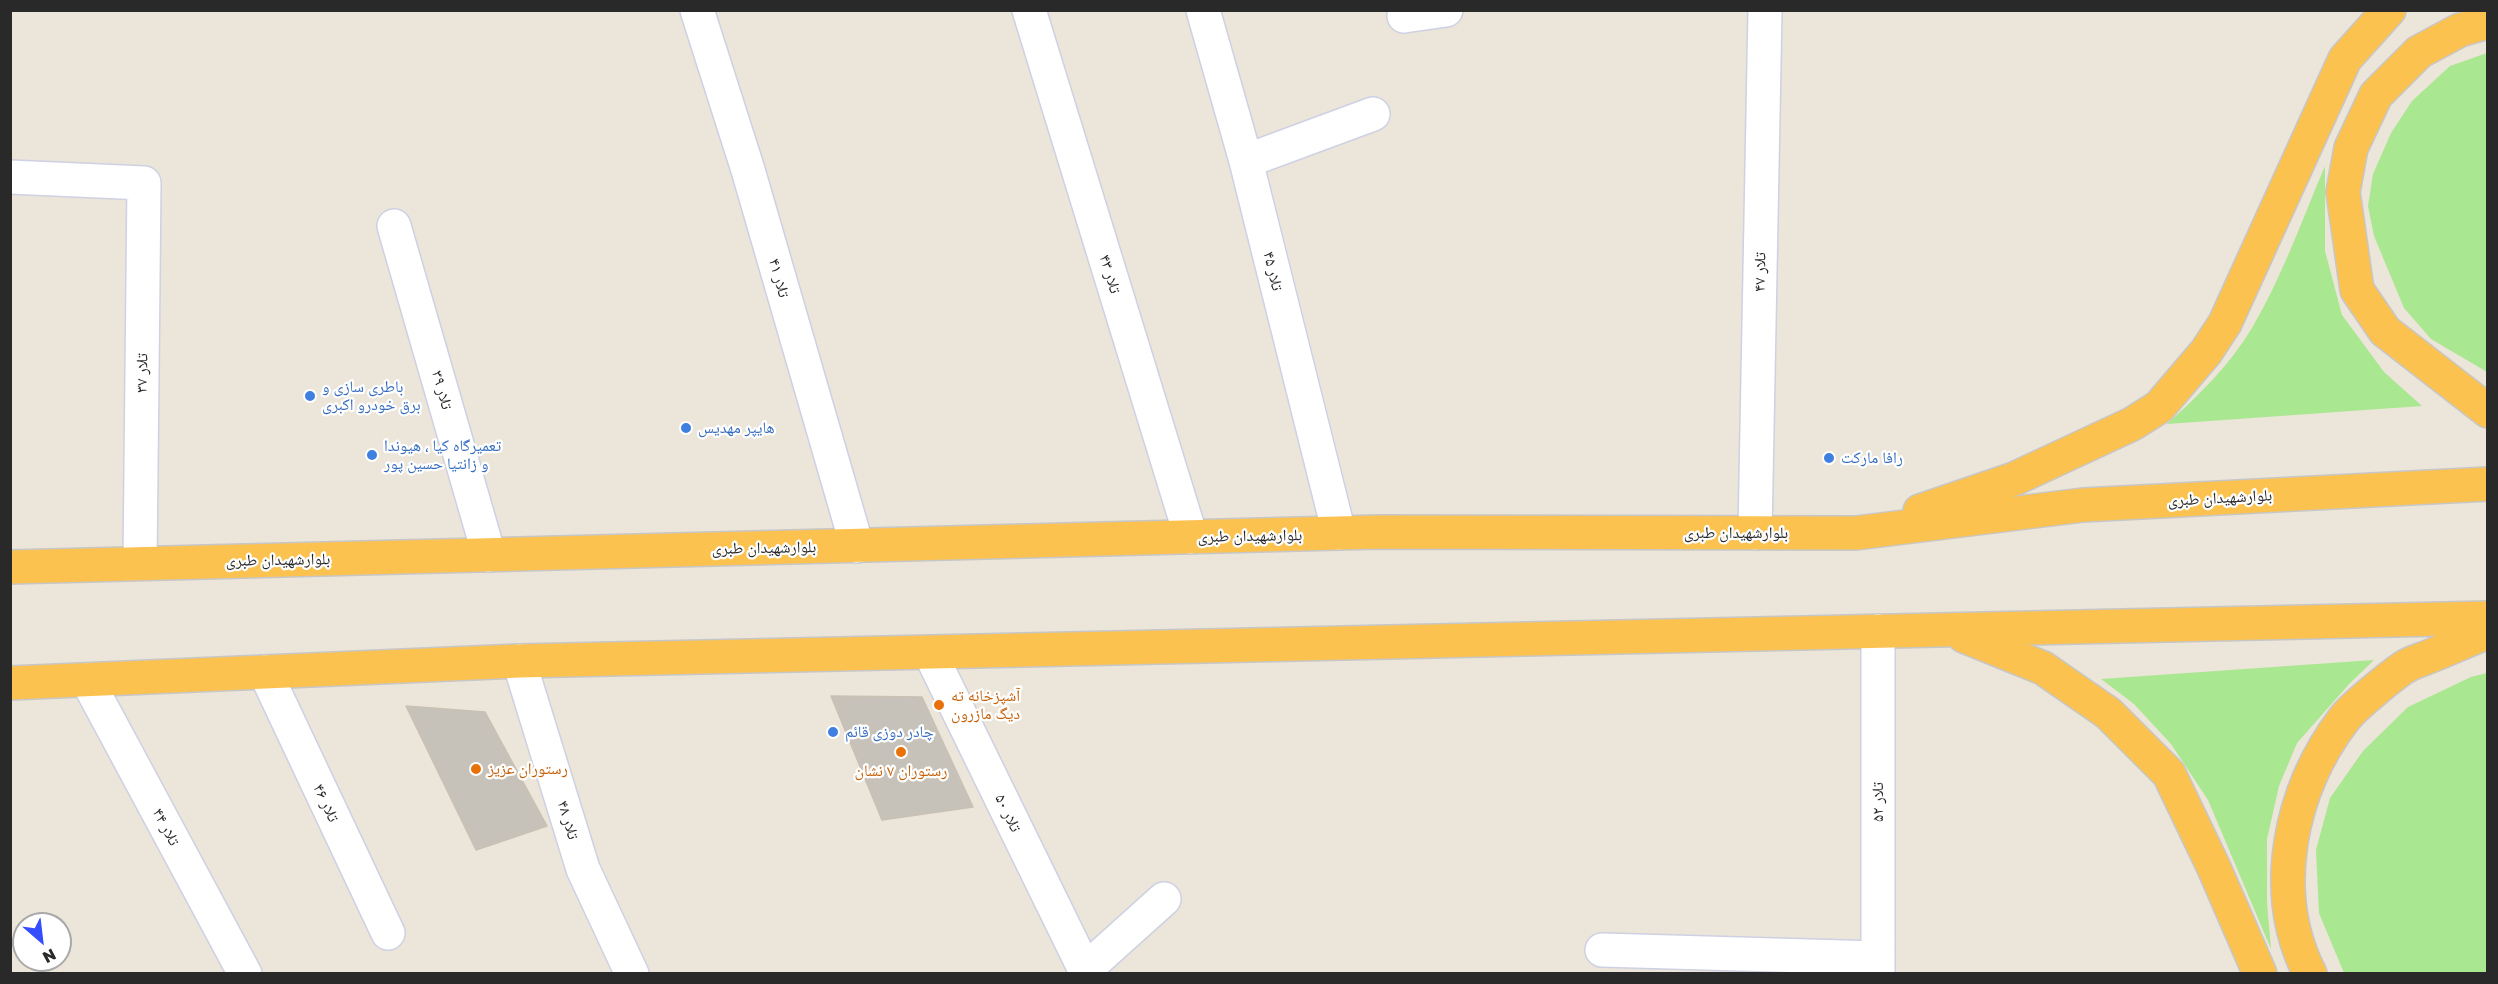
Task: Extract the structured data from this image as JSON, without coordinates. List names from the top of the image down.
{
  "streets": {
    "highway": ["بلوارشهیدان طبری"],
    "street": [
      "تلار ۴۵",
      "تلار ۴۷",
      "تلار ۴۳",
      "تلار ۴۱",
      "تلار ۳۷",
      "تلار ۳۹",
      "تلار ۵۲",
      "تلار ۴۶",
      "تلار ۵۰",
      "تلار ۴۸",
      "تلار ۴۴"
    ]
  },
  "crossings": [
    ["تلار ۴۵", "بلوارشهیدان طبری"],
    ["تلار ۴۷", "بلوارشهیدان طبری"],
    ["تلار ۴۳", "بلوارشهیدان طبری"],
    ["تلار ۴۱", "بلوارشهیدان طبری"],
    ["تلار ۳۷", "بلوارشهیدان طبری"],
    ["تلار ۳۹", "بلوارشهیدان طبری"]
  ],
  "places": [
    "باطری سازی و برق خودرو اکبری",
    "هایپر مهدیس",
    "تعمیرگاه کیا ، هیوندا و زانتیا حسین پور",
    "رافا مارکت",
    "آشپزخانه ته دیگ مازرون",
    "چادر دوزی قائم",
    "رستوران ۷ نشان",
    "رستوران عزیز"
  ],
  "north": "bottom right"
}
